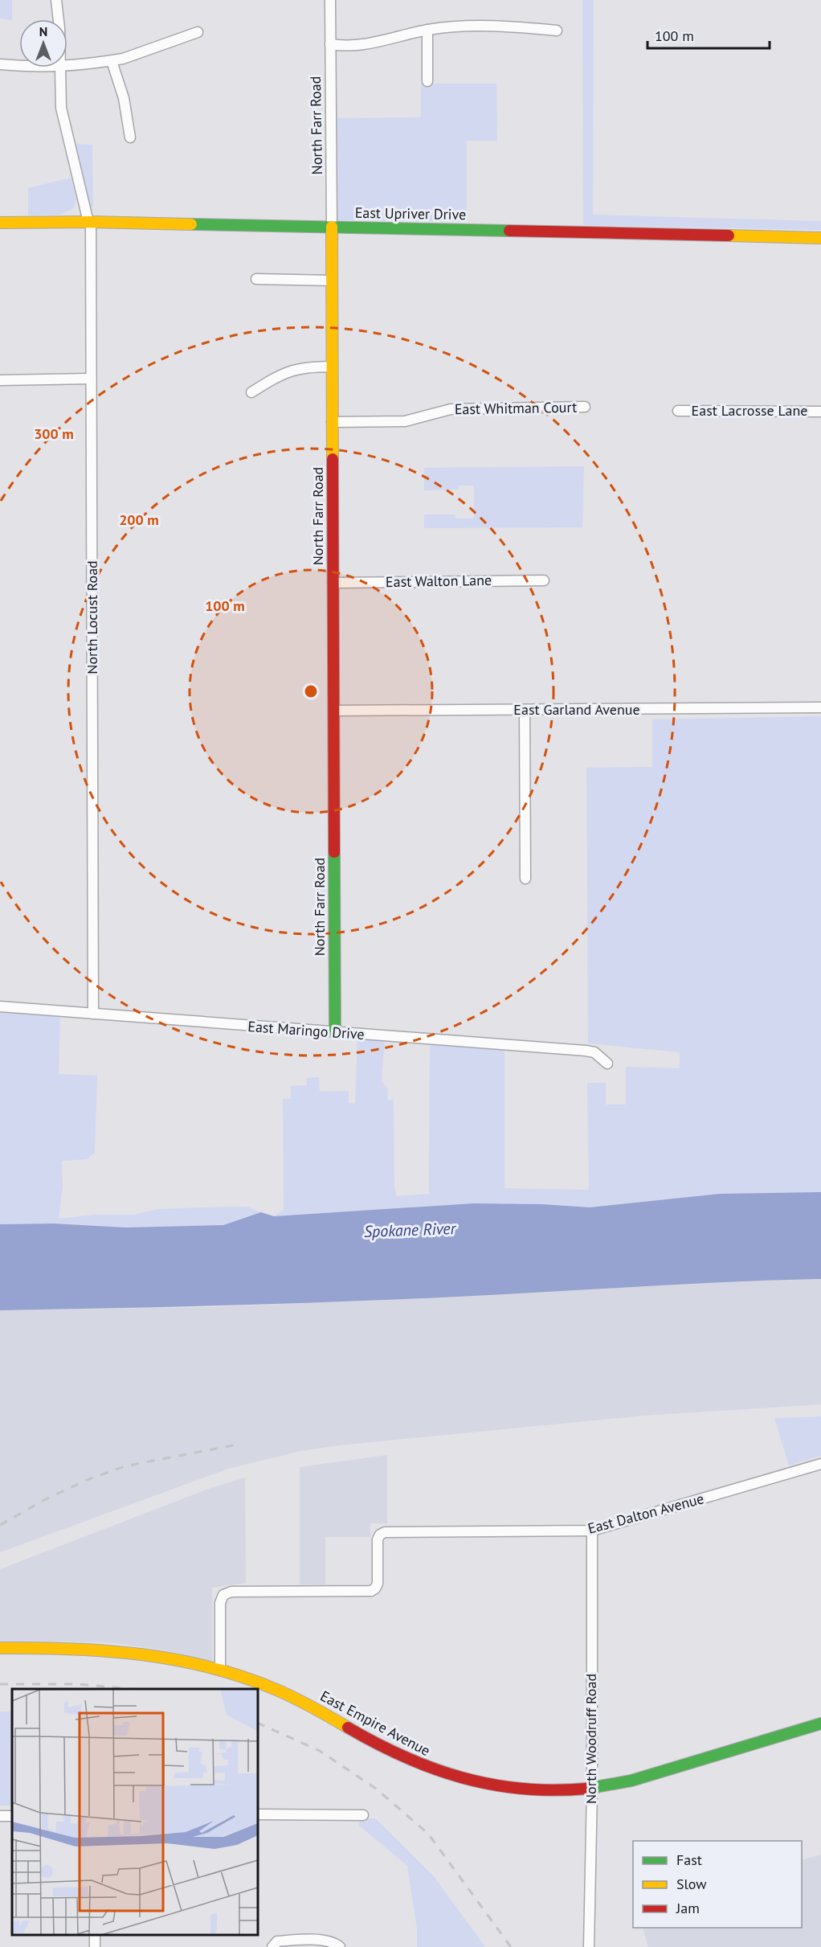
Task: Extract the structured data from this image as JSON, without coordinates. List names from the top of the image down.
{
  "streets": {
    "street": [
      "North Farr Road",
      "East Upriver Drive",
      "East Whitman Court",
      "East Lacrosse Lane",
      "East Walton Lane",
      "North Locust Road",
      "East Garland Avenue",
      "East Maringo Drive",
      "East Dalton Avenue",
      "East Empire Avenue",
      "North Woodruff Road"
    ]
  },
  "crossings": [
    ["North Farr Road", "East Upriver Drive"],
    ["North Farr Road", "East Whitman Court"],
    ["North Farr Road", "East Walton Lane"],
    ["North Farr Road", "East Garland Avenue"],
    ["North Farr Road", "East Maringo Drive"],
    ["East Upriver Drive", "North Locust Road"],
    ["North Locust Road", "East Maringo Drive"],
    ["East Dalton Avenue", "East Empire Avenue"],
    ["East Dalton Avenue", "North Woodruff Road"],
    ["East Empire Avenue", "North Woodruff Road"]
  ],
  "water": ["Spokane River"],
  "legend": ["Fast", "Slow", "Jam"],
  "scale_bar": "100 m",
  "north": "top",
  "rings": ["300 m", "200 m", "100 m"]
}
